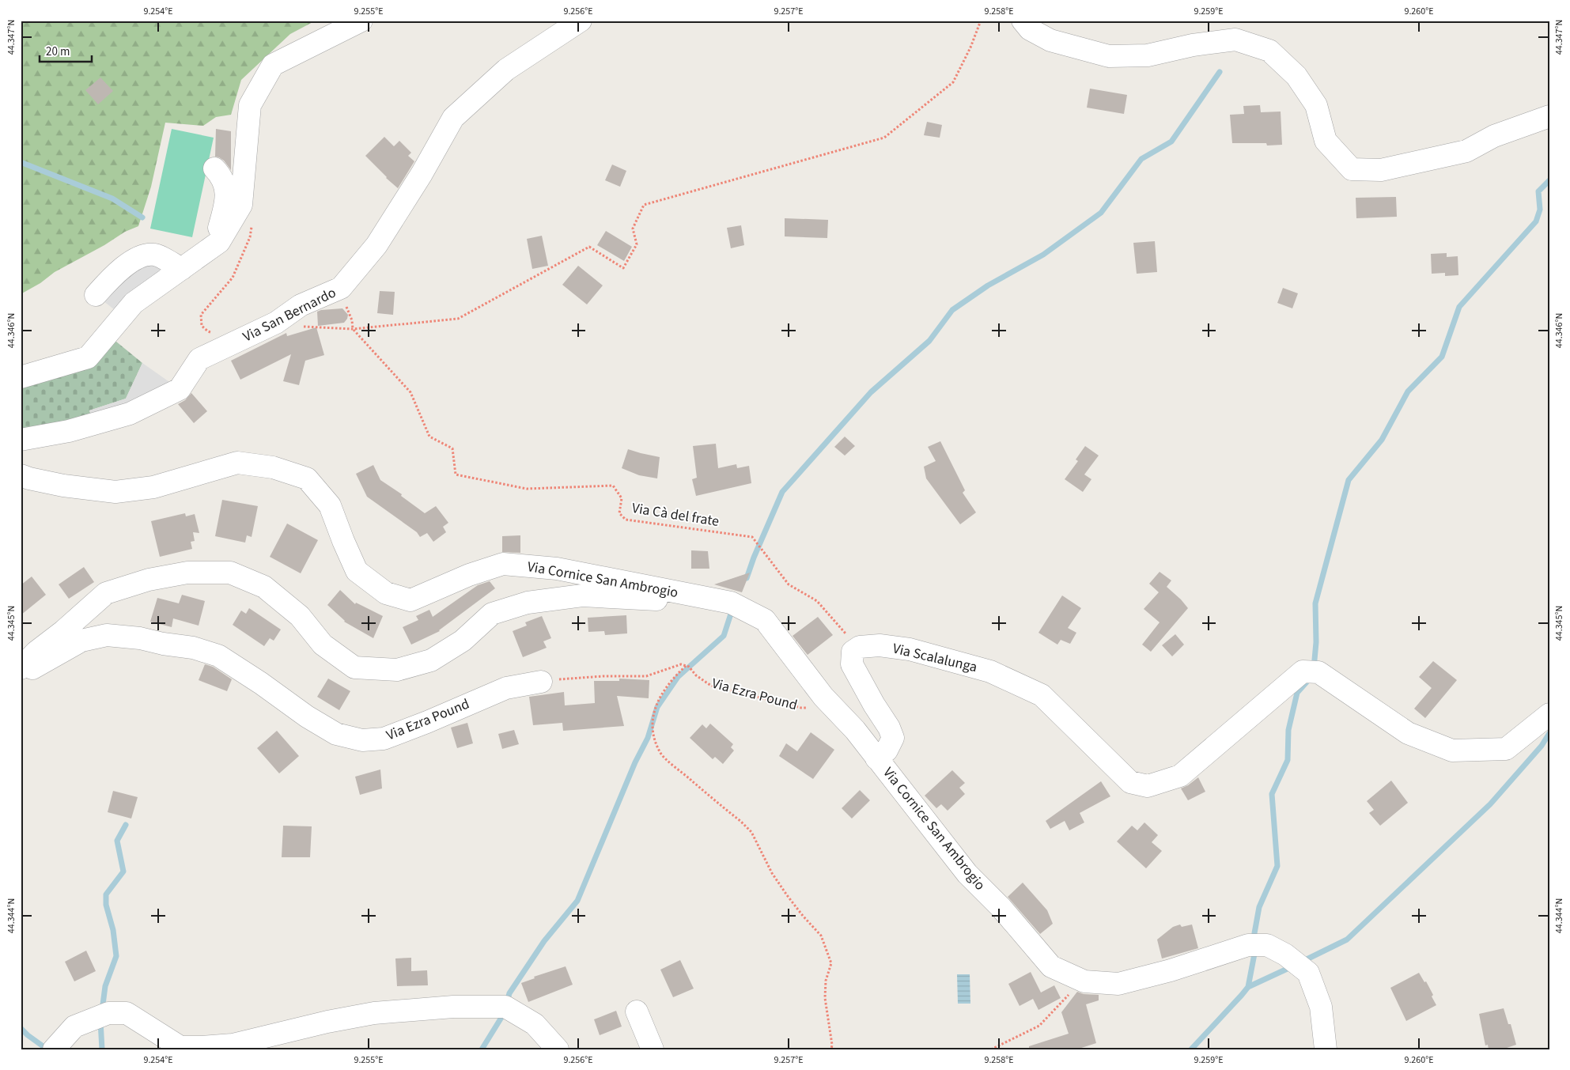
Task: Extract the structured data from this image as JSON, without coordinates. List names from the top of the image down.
{
  "streets": {
    "street": [
      "Via San Bernardo",
      "Via Cornice San Ambrogio",
      "Via Scalalunga",
      "Via Ezra Pound"
    ],
    "path": ["Via Cà del frate"]
  },
  "crossings": [
    ["Via Cornice San Ambrogio", "Via Scalalunga"],
    ["Via Cornice San Ambrogio", "Via Ezra Pound"]
  ],
  "scale_bar": "20 m",
  "coordinates": [
    "9.254°E",
    "9.255°E",
    "9.256°E",
    "9.257°E",
    "9.258°E",
    "9.259°E",
    "9.260°E",
    "44.347°N",
    "44.346°N",
    "44.345°N",
    "44.344°N"
  ]
}
